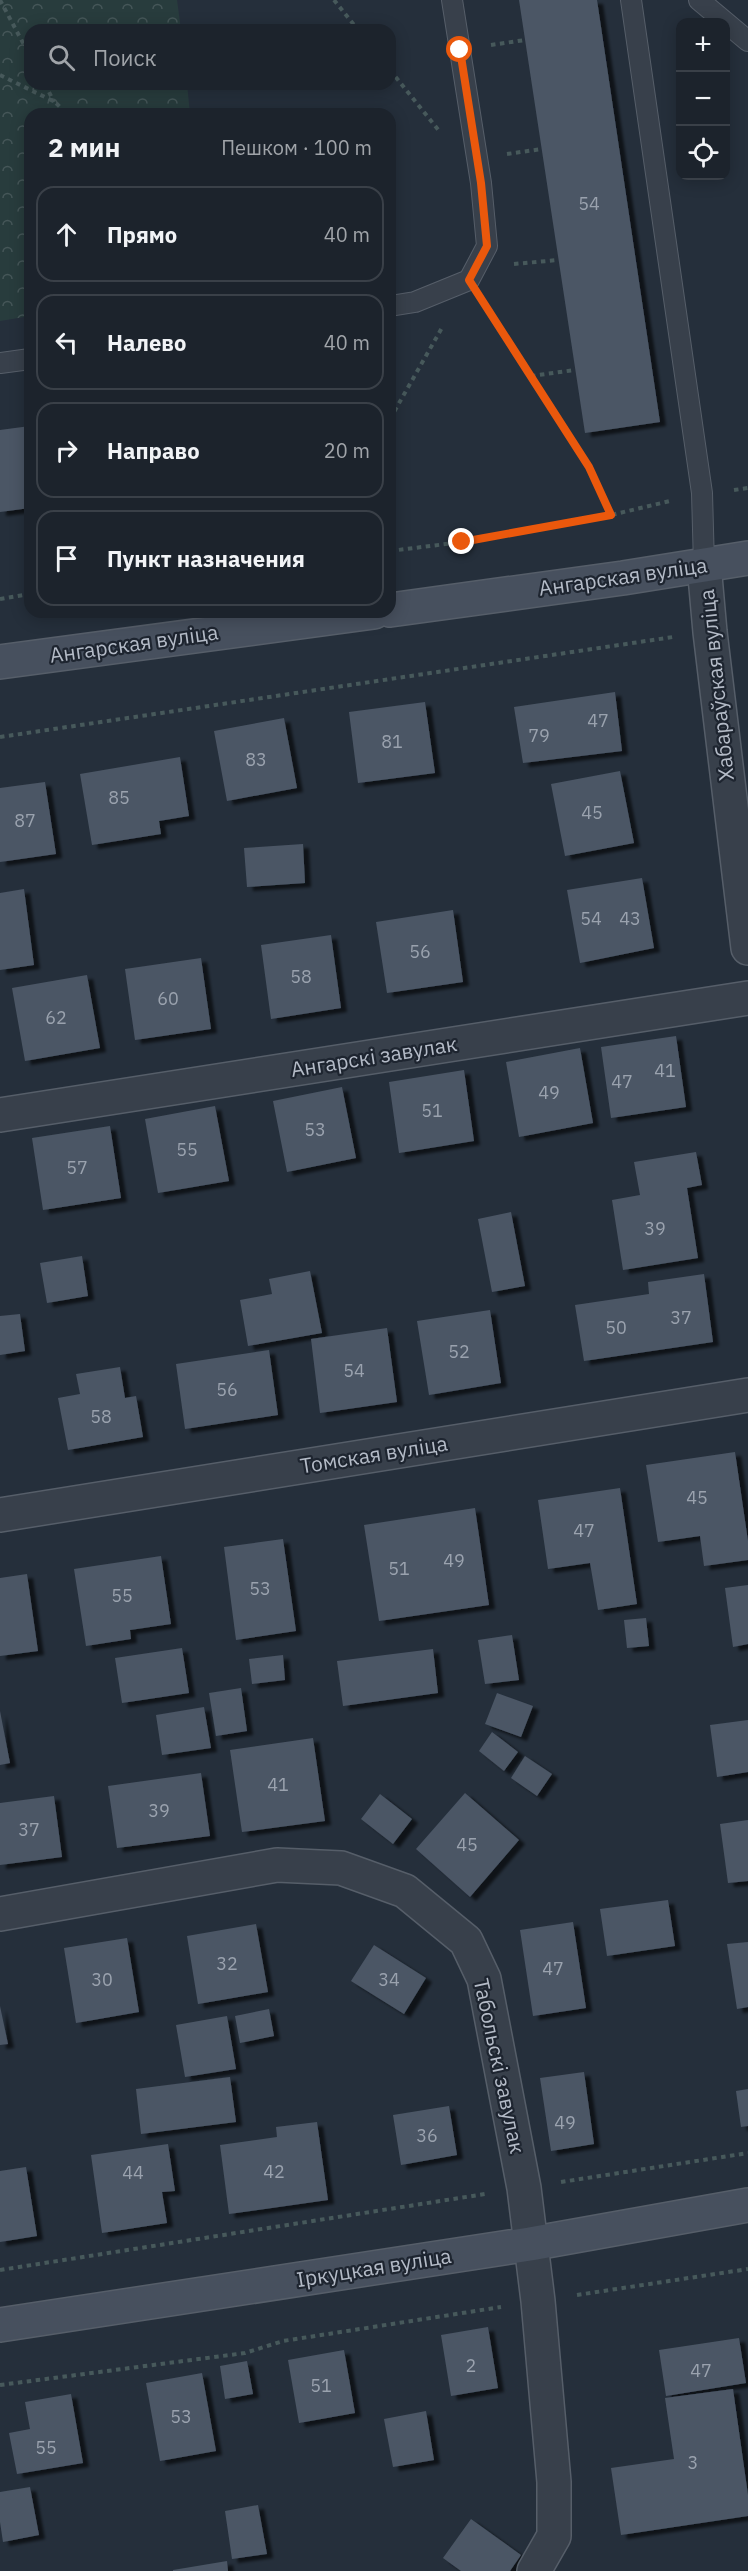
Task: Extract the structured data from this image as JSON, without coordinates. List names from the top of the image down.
{
  "streets": {
    "street": [
      "Ангарская вуліца",
      "Хабараўская вуліца",
      "Ангарскі завулак",
      "Томская вуліца",
      "Табольскі завулак",
      "Іркуцкая вуліца"
    ]
  },
  "crossings": [
    ["Ангарская вуліца", "Хабараўская вуліца"],
    ["Табольскі завулак", "Іркуцкая вуліца"]
  ],
  "house_numbers": [
    "54",
    "47",
    "79",
    "81",
    "83",
    "85",
    "45",
    "87",
    "54",
    "43",
    "56",
    "58",
    "60",
    "62",
    "41",
    "47",
    "49",
    "51",
    "53",
    "55",
    "57",
    "39",
    "37",
    "50",
    "52",
    "54",
    "56",
    "58",
    "45",
    "47",
    "49",
    "51",
    "53",
    "55",
    "41",
    "39",
    "37",
    "45",
    "32",
    "47",
    "30",
    "34",
    "49",
    "36",
    "42",
    "44",
    "2",
    "47",
    "51",
    "53",
    "55",
    "3"
  ],
  "page": {
    "map_buttons": ["+", "−"],
    "search": "Поиск",
    "heading": ["2 мин", "Пешком · 100 m"],
    "list": [
      ["Прямо", "40 m"],
      ["Налево", "40 m"],
      ["Направо", "20 m"],
      "Пункт назначения"
    ]
  }
}
